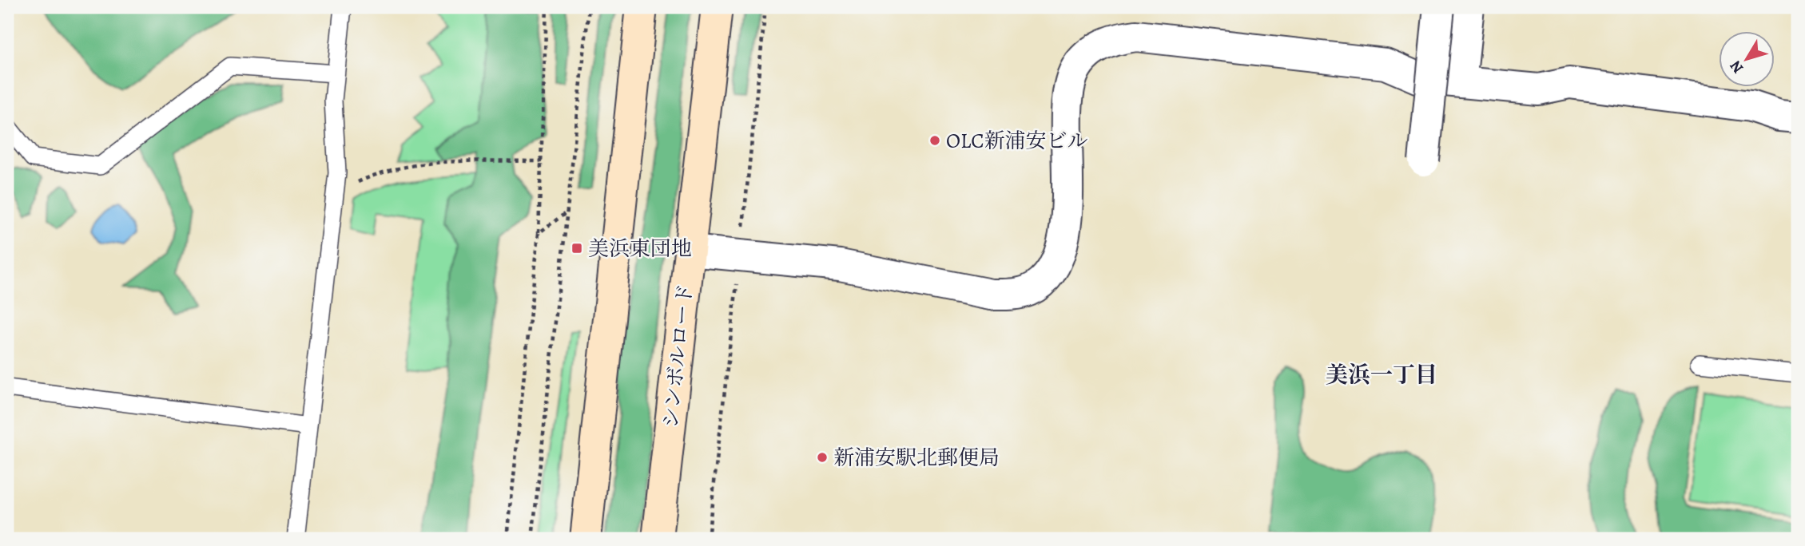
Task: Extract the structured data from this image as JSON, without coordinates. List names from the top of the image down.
{
  "streets": {
    "main road": ["シンボルロード"]
  },
  "districts": ["美浜一丁目"],
  "places": {
    "other": ["OLC新浦安ビル", "新浦安駅北郵便局"],
    "transit": ["美浜東団地"]
  },
  "north": "bottom left"
}
